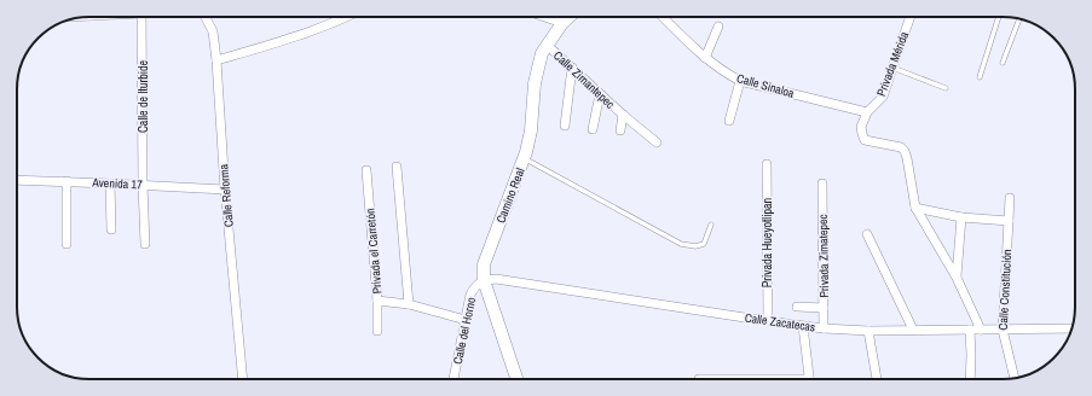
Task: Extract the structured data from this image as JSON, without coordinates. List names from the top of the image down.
{
  "streets": {
    "main road": ["Camino Real"],
    "street": [
      "Privada Mérida",
      "Calle Zimantepec",
      "Calle Sinaloa",
      "Calle de Iturbide",
      "Avenida 17",
      "Calle Reforma",
      "Privada Hueyotlipan",
      "Privada el Carretón",
      "Privada Zimatepec",
      "Calle Constitución",
      "Calle Zacatecas",
      "Calle del Horno"
    ]
  },
  "crossings": [
    ["Privada Mérida", "Calle Sinaloa"],
    ["Calle Zimantepec", "Camino Real"],
    ["Calle de Iturbide", "Avenida 17"],
    ["Avenida 17", "Calle Reforma"],
    ["Camino Real", "Calle Zacatecas"],
    ["Camino Real", "Calle del Horno"],
    ["Privada Hueyotlipan", "Calle Zacatecas"],
    ["Privada Zimatepec", "Calle Zacatecas"],
    ["Calle Constitución", "Calle Zacatecas"],
    ["Calle Zacatecas", "Calle del Horno"]
  ]
}
